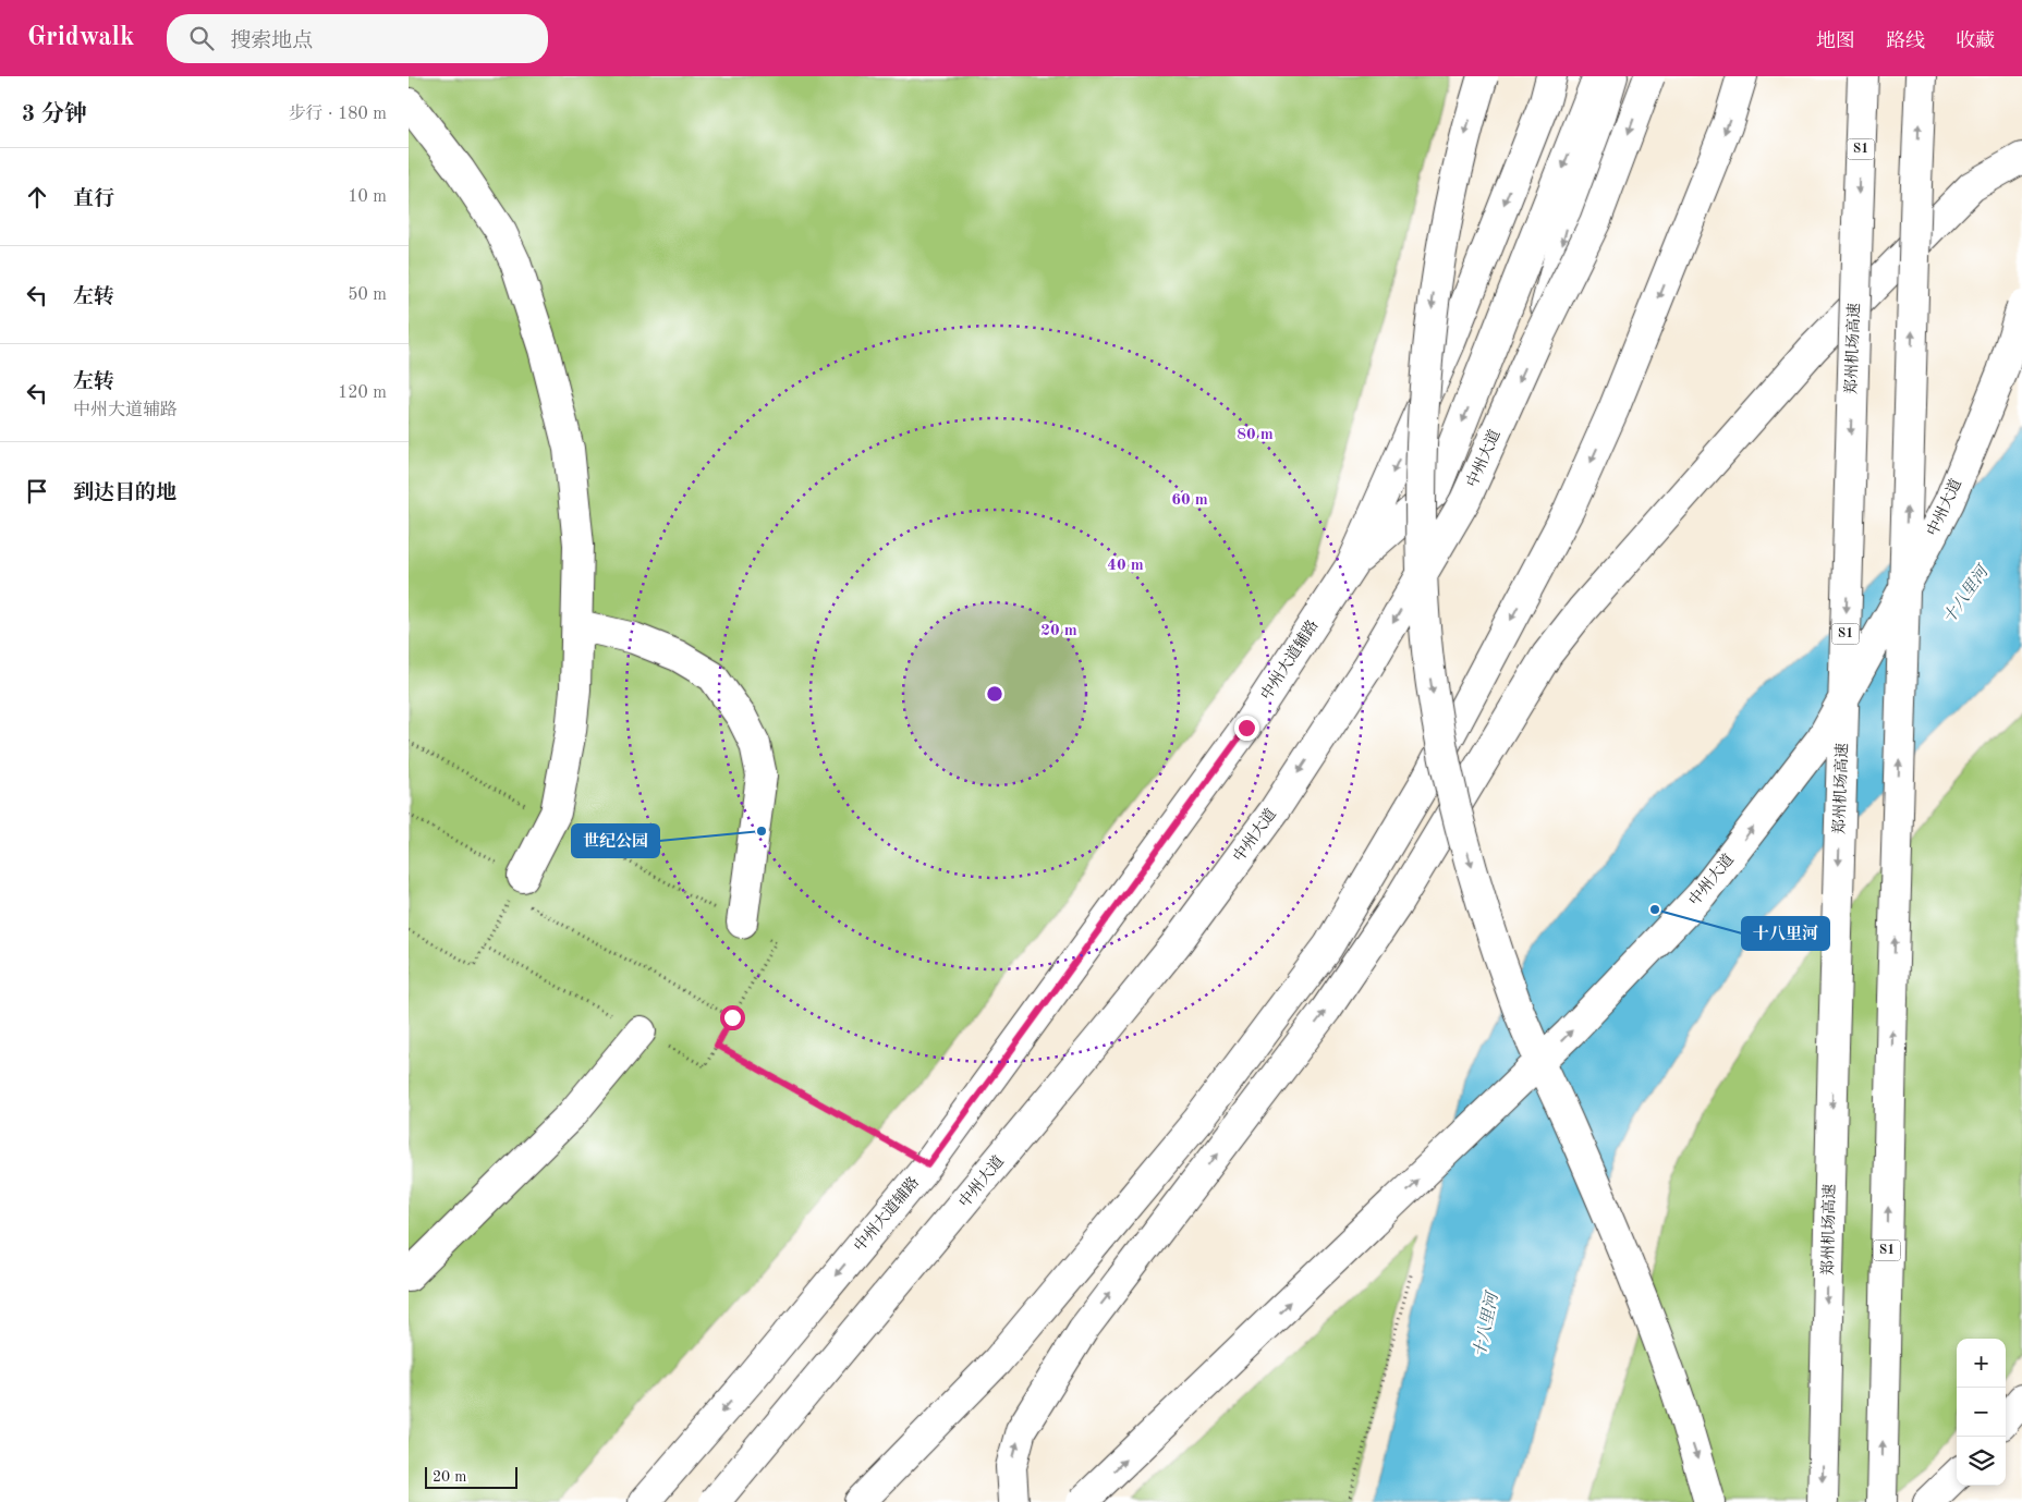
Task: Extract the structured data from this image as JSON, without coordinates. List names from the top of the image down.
{
  "streets": {
    "main road": [
      "S1",
      "郑州机场高速",
      "中州大道",
      "中州大道辅路"
    ]
  },
  "water": ["十八里河"],
  "places": ["世纪公园", "十八里河"],
  "scale_bar": "20 m",
  "page": {
    "header": "Gridwalk",
    "search": "搜索地点",
    "nav": ["地图", "路线", "收藏"],
    "heading": ["3 分钟", "步行 · 180 m"],
    "list": [
      ["直行", "10 m"],
      ["左转", "50 m"],
      ["左转", "中州大道辅路", "120 m"],
      "到达目的地"
    ],
    "map_buttons": ["+", "−"],
    "scale": "20 m"
  },
  "rings": [
    "80 m",
    "60 m",
    "40 m",
    "20 m"
  ]
}
